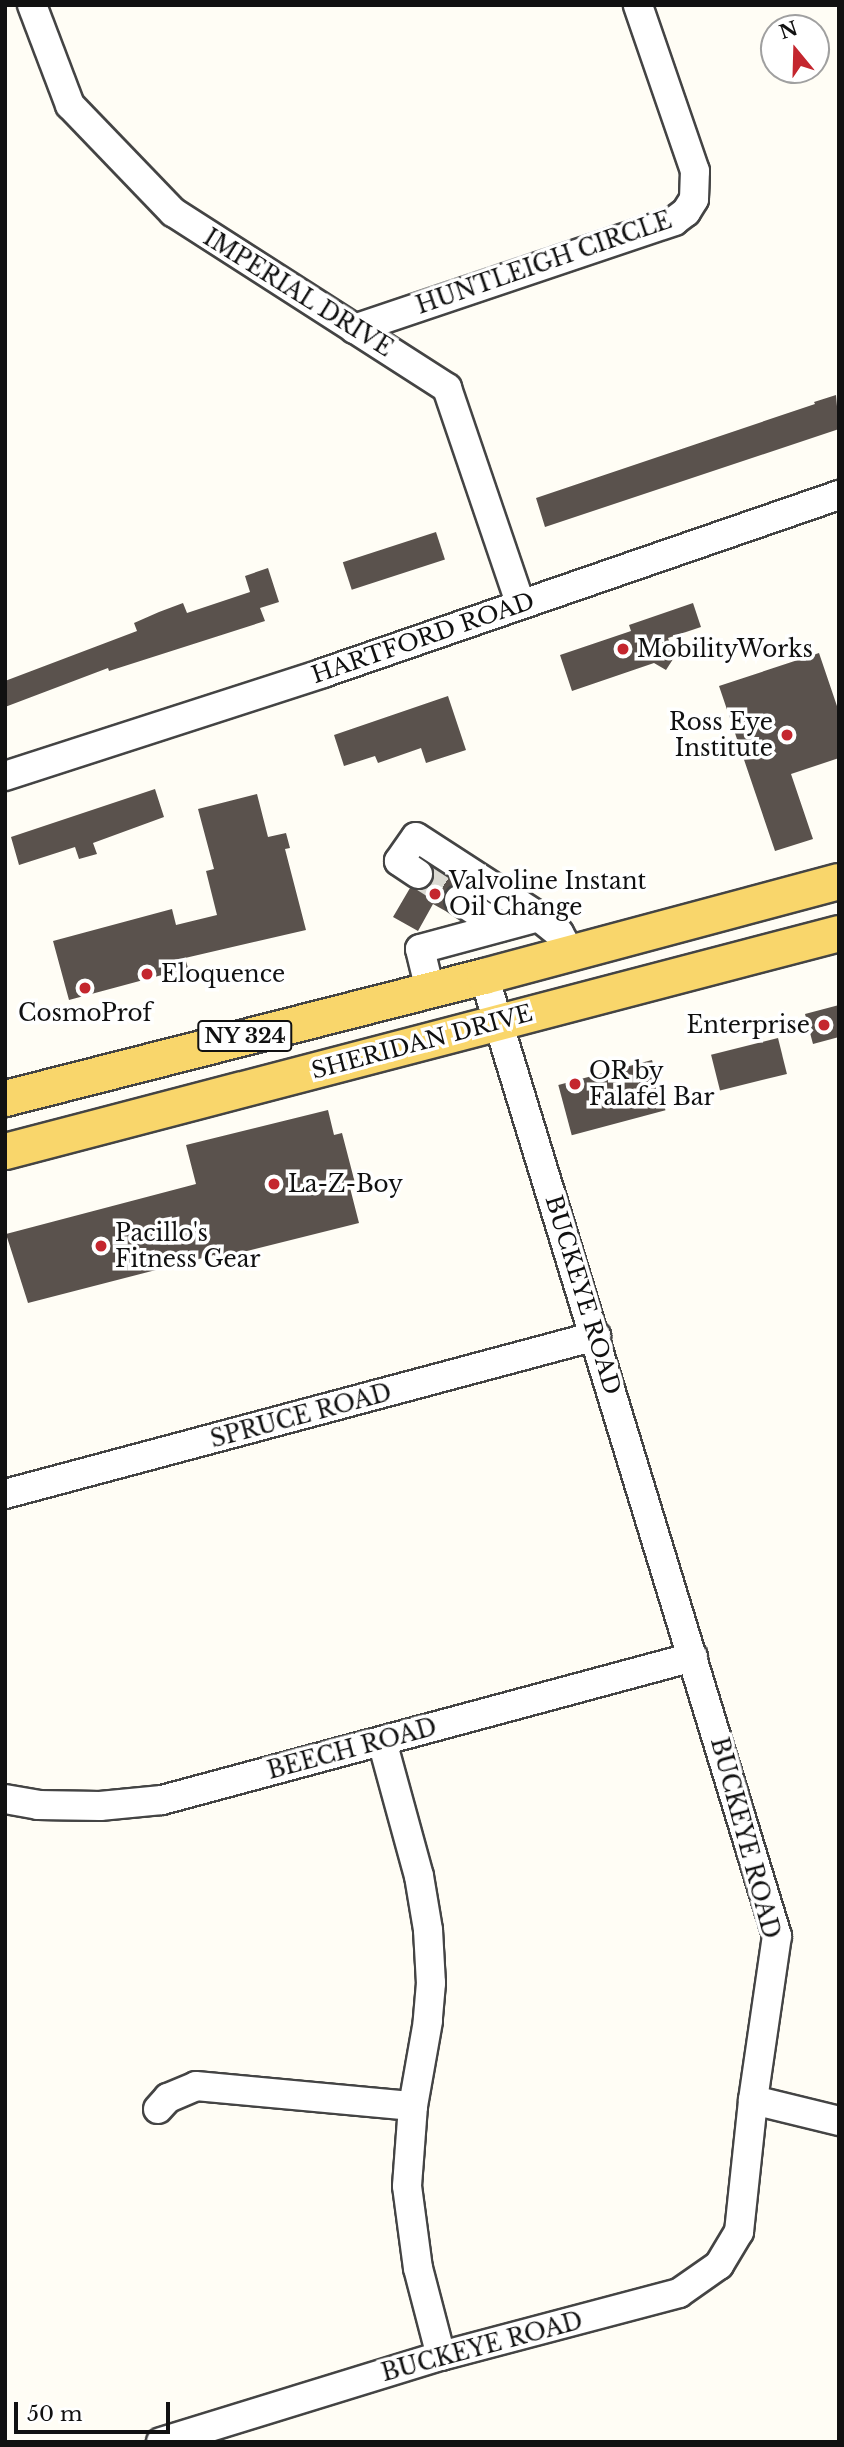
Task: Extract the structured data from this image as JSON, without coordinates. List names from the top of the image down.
{
  "streets": {
    "main road": ["NY 324", "SHERIDAN DRIVE"],
    "street": [
      "HUNTLEIGH CIRCLE",
      "IMPERIAL DRIVE",
      "HARTFORD ROAD",
      "BUCKEYE ROAD",
      "SPRUCE ROAD",
      "BEECH ROAD"
    ]
  },
  "crossings": [
    ["HUNTLEIGH CIRCLE", "IMPERIAL DRIVE"],
    ["IMPERIAL DRIVE", "HARTFORD ROAD"],
    ["SHERIDAN DRIVE", "BUCKEYE ROAD"],
    ["BUCKEYE ROAD", "SPRUCE ROAD"],
    ["BUCKEYE ROAD", "BEECH ROAD"]
  ],
  "places": [
    "MobilityWorks",
    "Ross Eye Institute",
    "Valvoline Instant Oil Change",
    "Eloquence",
    "CosmoProf",
    "Enterprise",
    "OR by Falafel Bar",
    "La-Z-Boy",
    "Pacillo's Fitness Gear"
  ],
  "scale_bar": "50 m",
  "north": "top"
}
